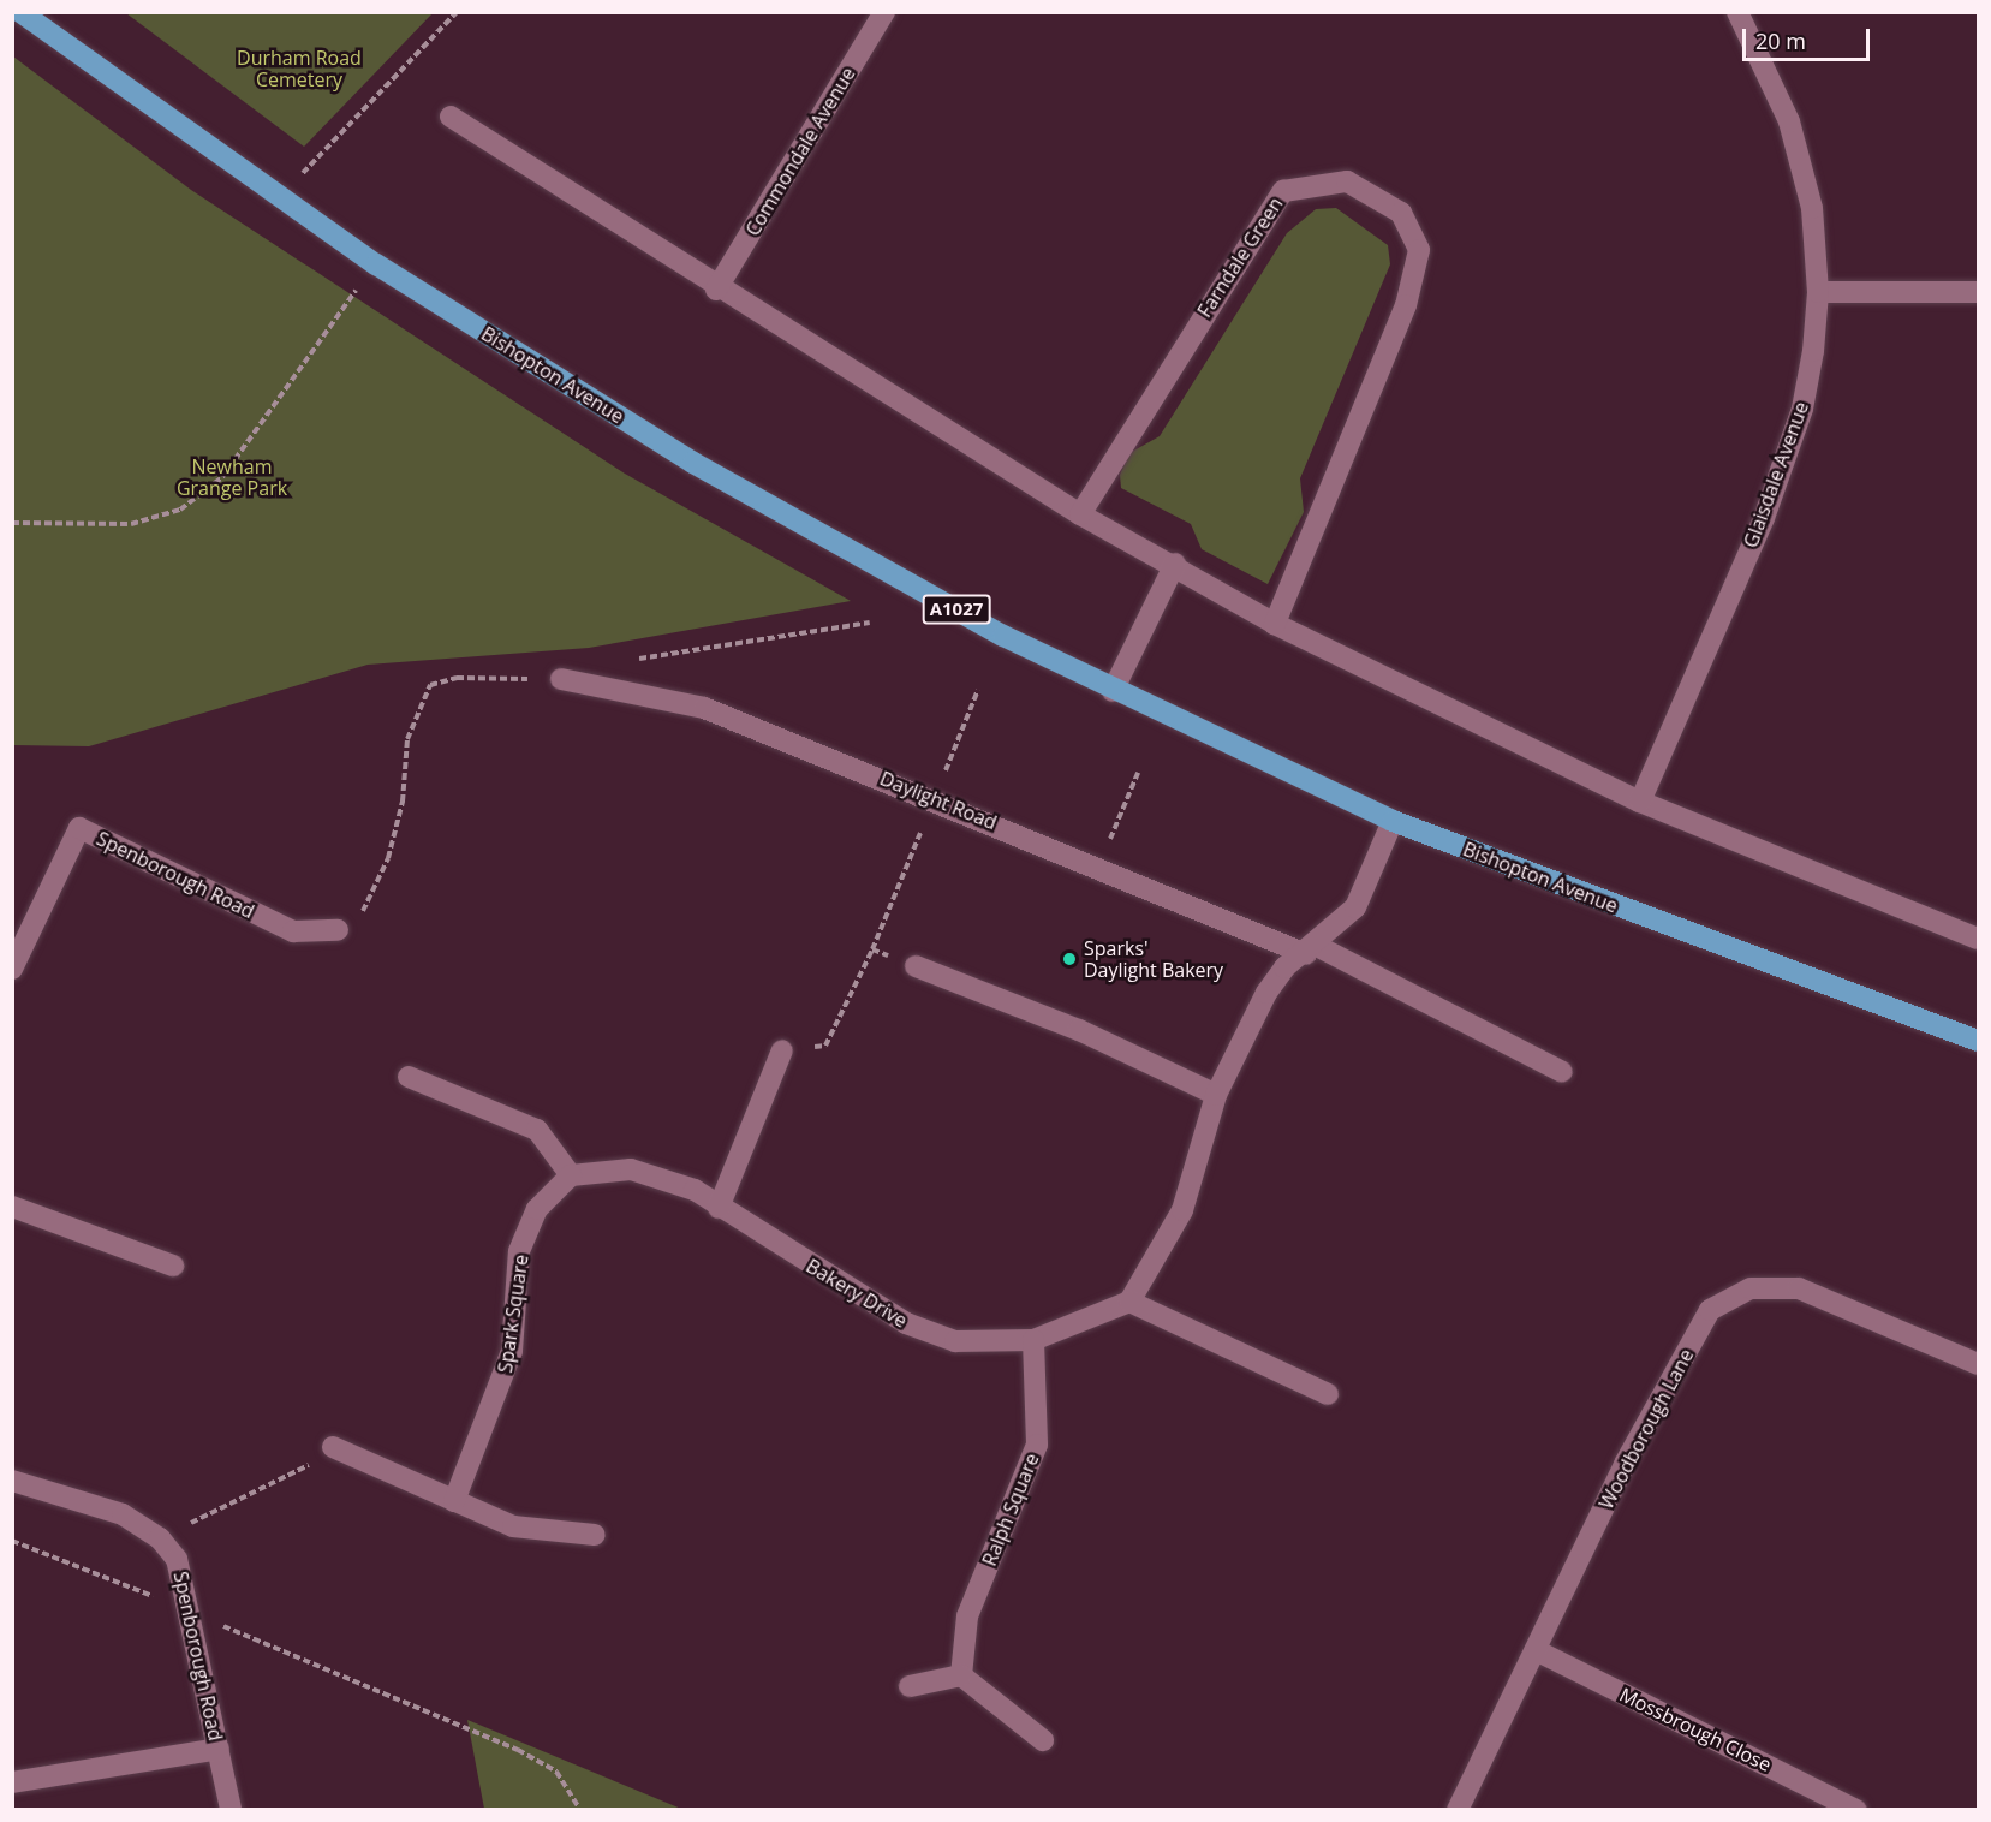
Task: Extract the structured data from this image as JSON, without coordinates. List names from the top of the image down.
{
  "streets": {
    "main road": ["Bishopton Avenue", "A1027"],
    "street": [
      "Commondale Avenue",
      "Farndale Green",
      "Glaisdale Avenue",
      "Daylight Road",
      "Spenborough Road",
      "Bakery Drive",
      "Spark Square",
      "Woodborough Lane",
      "Ralph Square",
      "Mossbrough Close"
    ]
  },
  "crossings": [
    ["Bakery Drive", "Spark Square"],
    ["Bakery Drive", "Ralph Square"],
    ["Woodborough Lane", "Mossbrough Close"]
  ],
  "parks": ["Durham Road Cemetery", "Newham Grange Park"],
  "places": ["Sparks' Daylight Bakery"],
  "scale_bar": "20 m"
}
